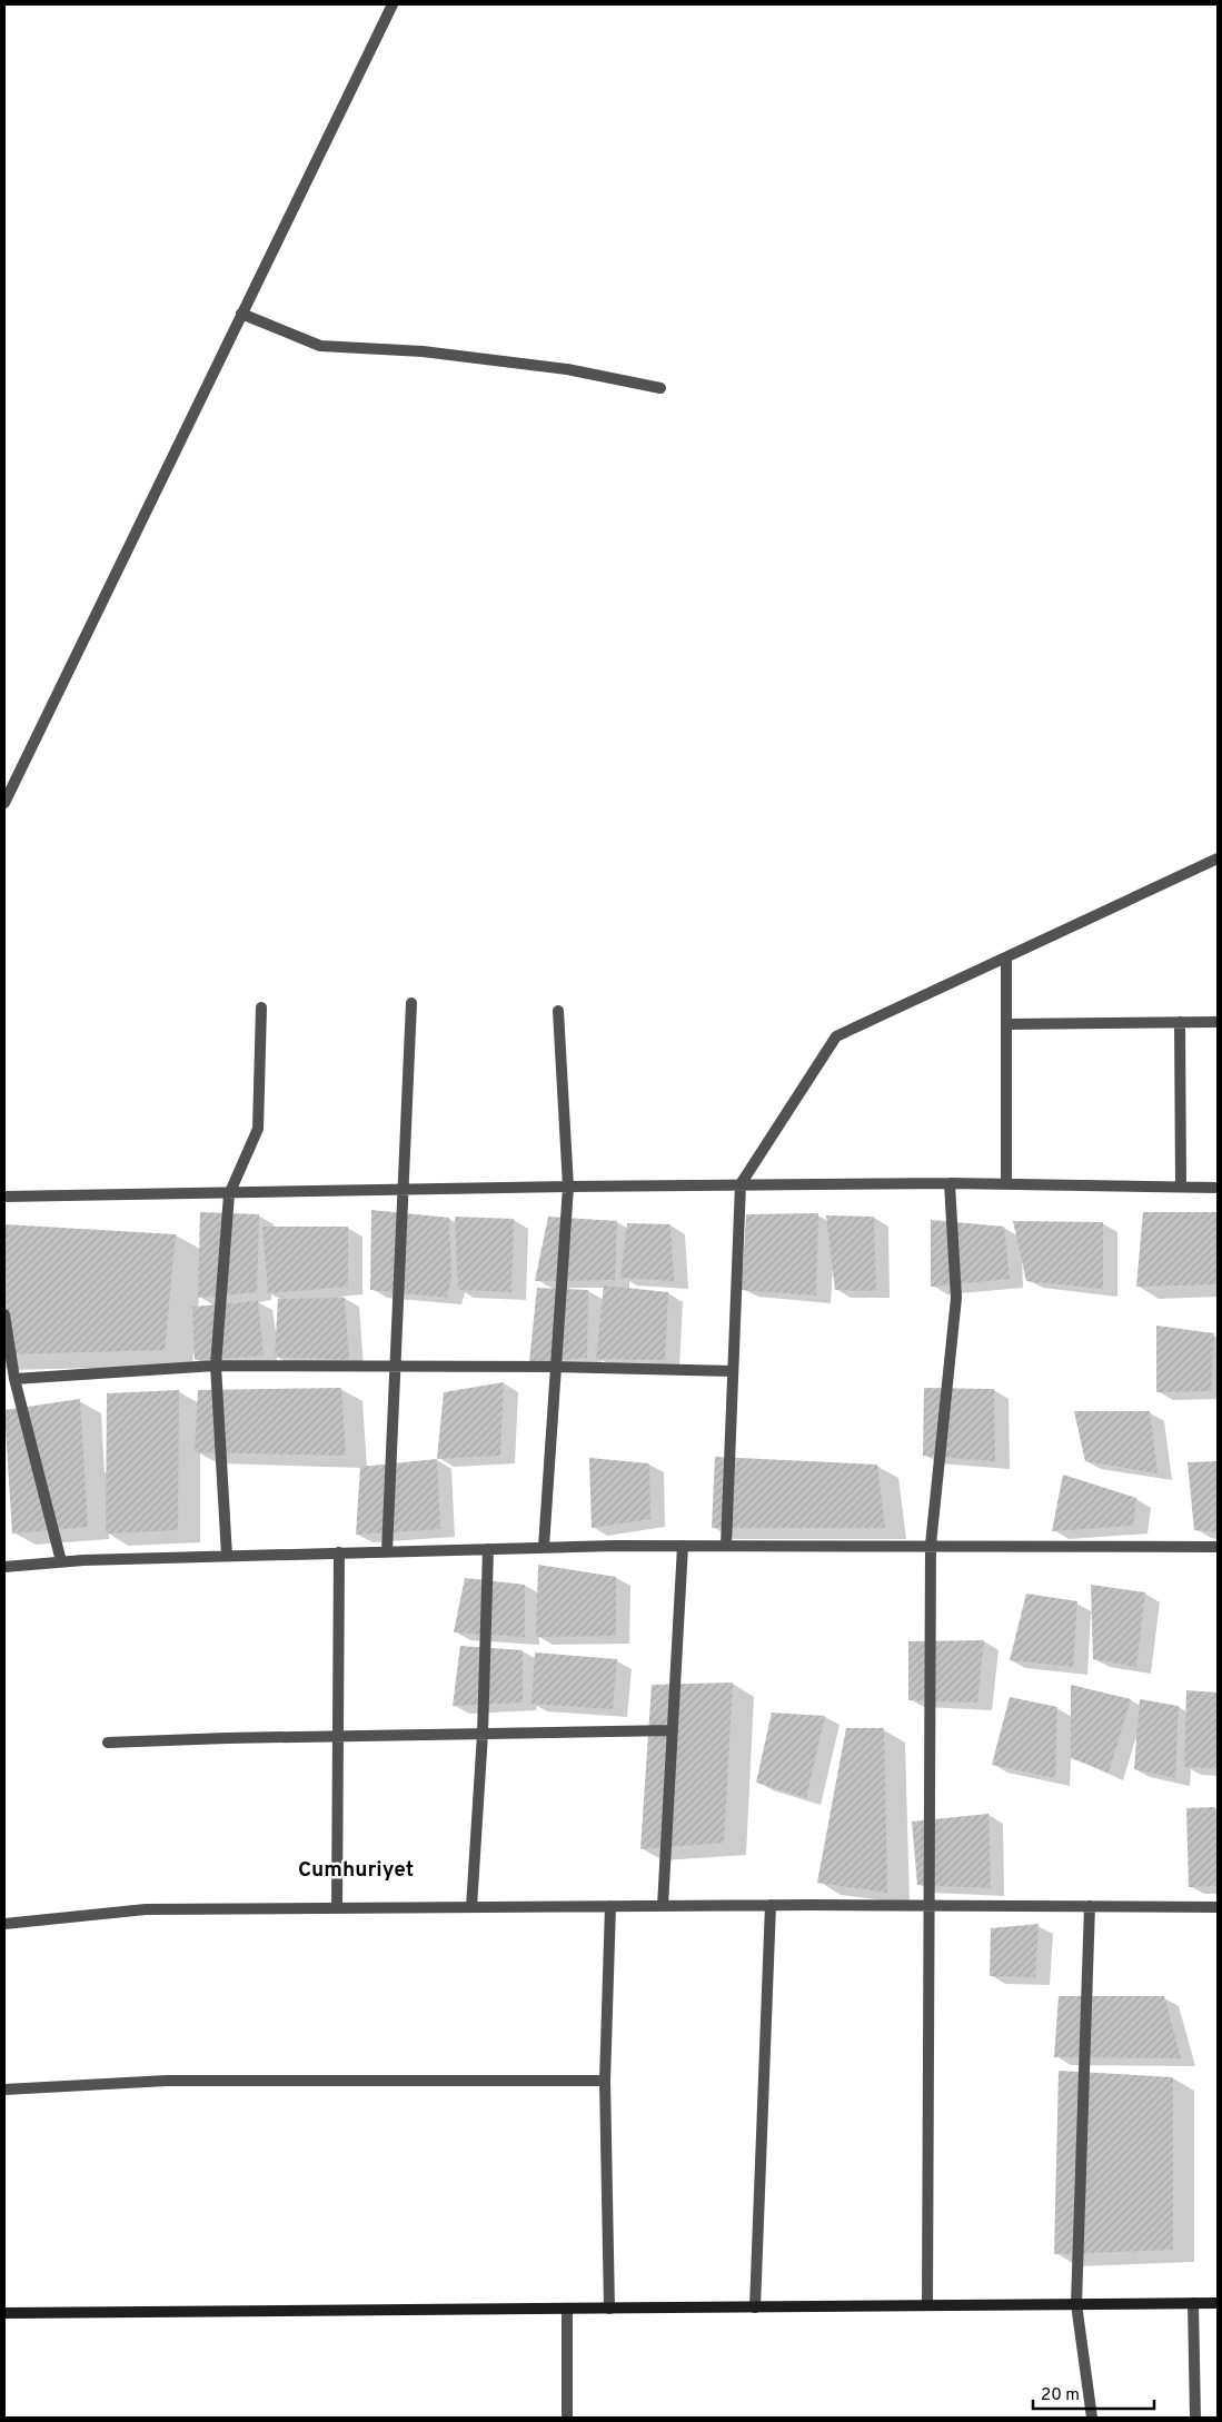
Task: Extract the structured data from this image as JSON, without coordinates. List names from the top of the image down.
{
  "districts": ["Cumhuriyet"],
  "scale_bar": "20 m"
}
